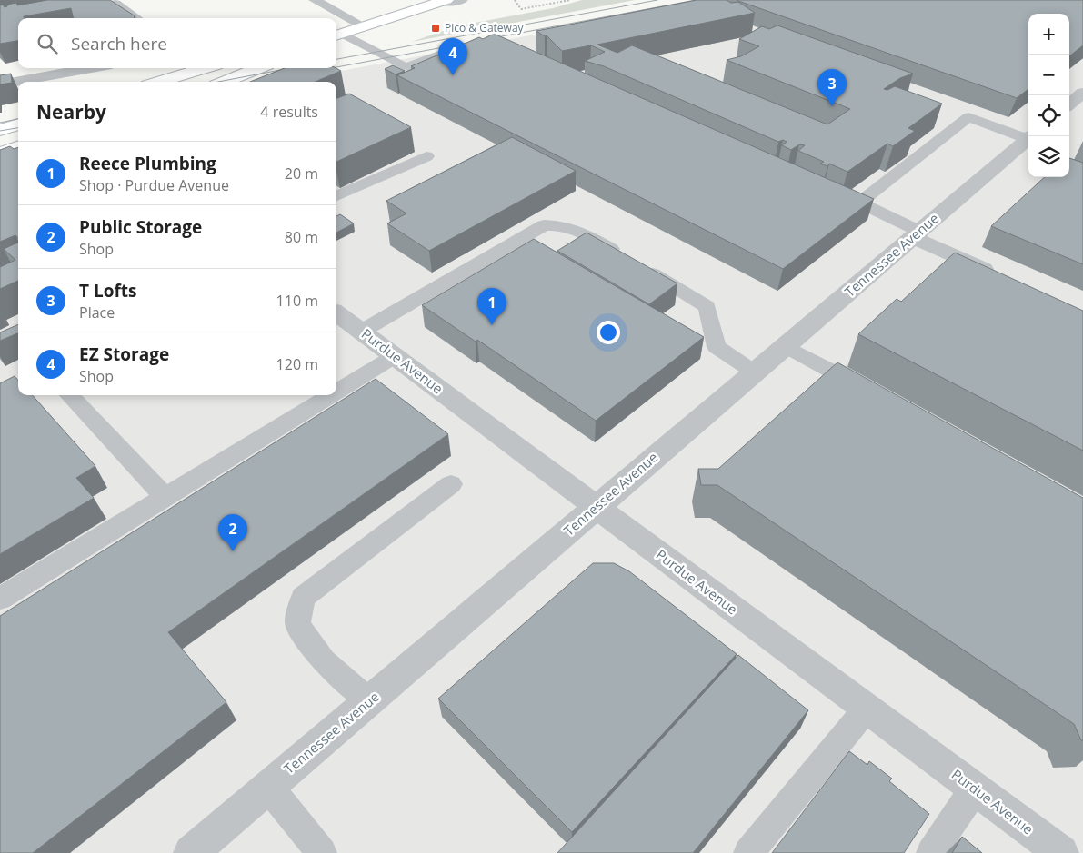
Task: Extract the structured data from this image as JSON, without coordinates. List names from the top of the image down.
{
  "streets": {
    "street": ["Tennessee Avenue", "Purdue Avenue"]
  },
  "crossings": [
    ["Tennessee Avenue", "Purdue Avenue"]
  ],
  "places": {
    "transit": ["Pico & Gateway"]
  },
  "page": {
    "map_buttons": ["+", "−"],
    "search": "Search here",
    "pins": [
      "4",
      "3",
      "1",
      "2"
    ],
    "heading": ["Nearby", "4 results"],
    "list": [
      {
        "mark": "1",
        "name": "Reece Plumbing",
        "note": "Shop · Purdue Avenue",
        "value": "20 m"
      },
      {
        "mark": "2",
        "name": "Public Storage",
        "note": "Shop",
        "value": "80 m"
      },
      {
        "mark": "3",
        "name": "T Lofts",
        "note": "Place",
        "value": "110 m"
      },
      {
        "mark": "4",
        "name": "EZ Storage",
        "note": "Shop",
        "value": "120 m"
      }
    ]
  }
}
